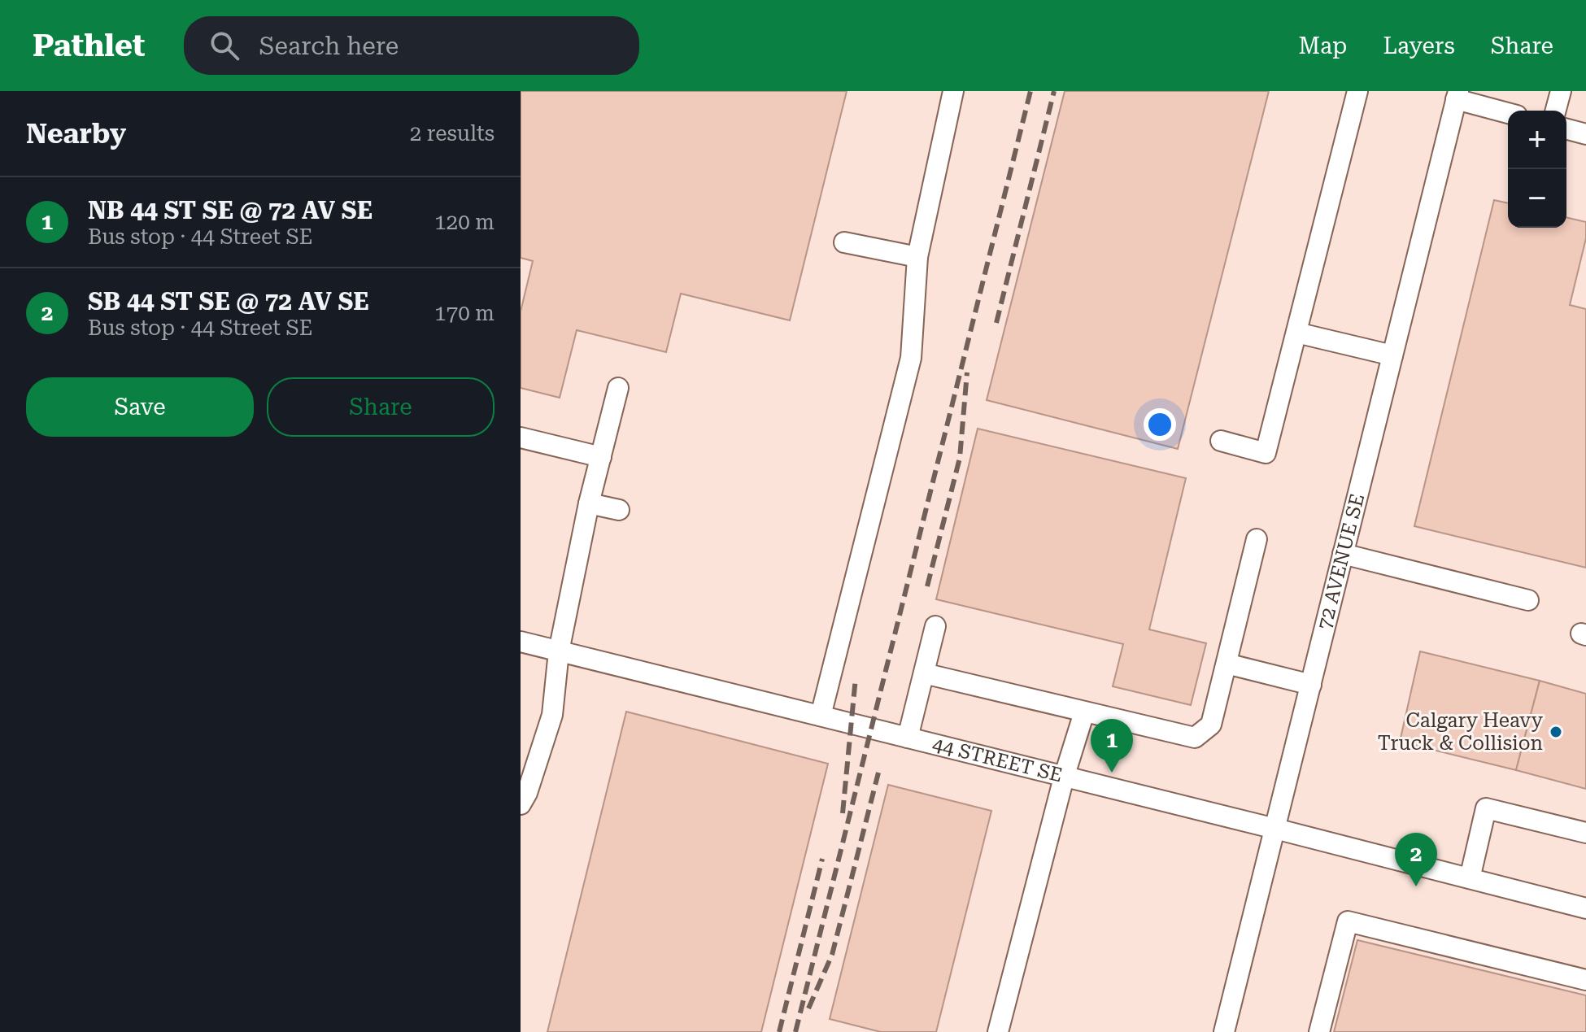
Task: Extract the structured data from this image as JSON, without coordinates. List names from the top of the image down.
{
  "streets": {
    "street": ["72 AVENUE SE", "44 STREET SE"]
  },
  "crossings": [
    ["72 AVENUE SE", "44 STREET SE"]
  ],
  "places": ["Calgary Heavy Truck & Collision"],
  "page": {
    "header": "Pathlet",
    "search": "Search here",
    "nav": ["Map", "Layers", "Share"],
    "heading": ["Nearby", "2 results"],
    "map_buttons": ["+", "−"],
    "list": [
      {
        "mark": "1",
        "name": "NB 44 ST SE @ 72 AV SE",
        "note": "Bus stop · 44 Street SE",
        "value": "120 m"
      },
      {
        "mark": "2",
        "name": "SB 44 ST SE @ 72 AV SE",
        "note": "Bus stop · 44 Street SE",
        "value": "170 m"
      }
    ],
    "buttons": ["Save", "Share"],
    "pins": ["1", "2"]
  }
}
